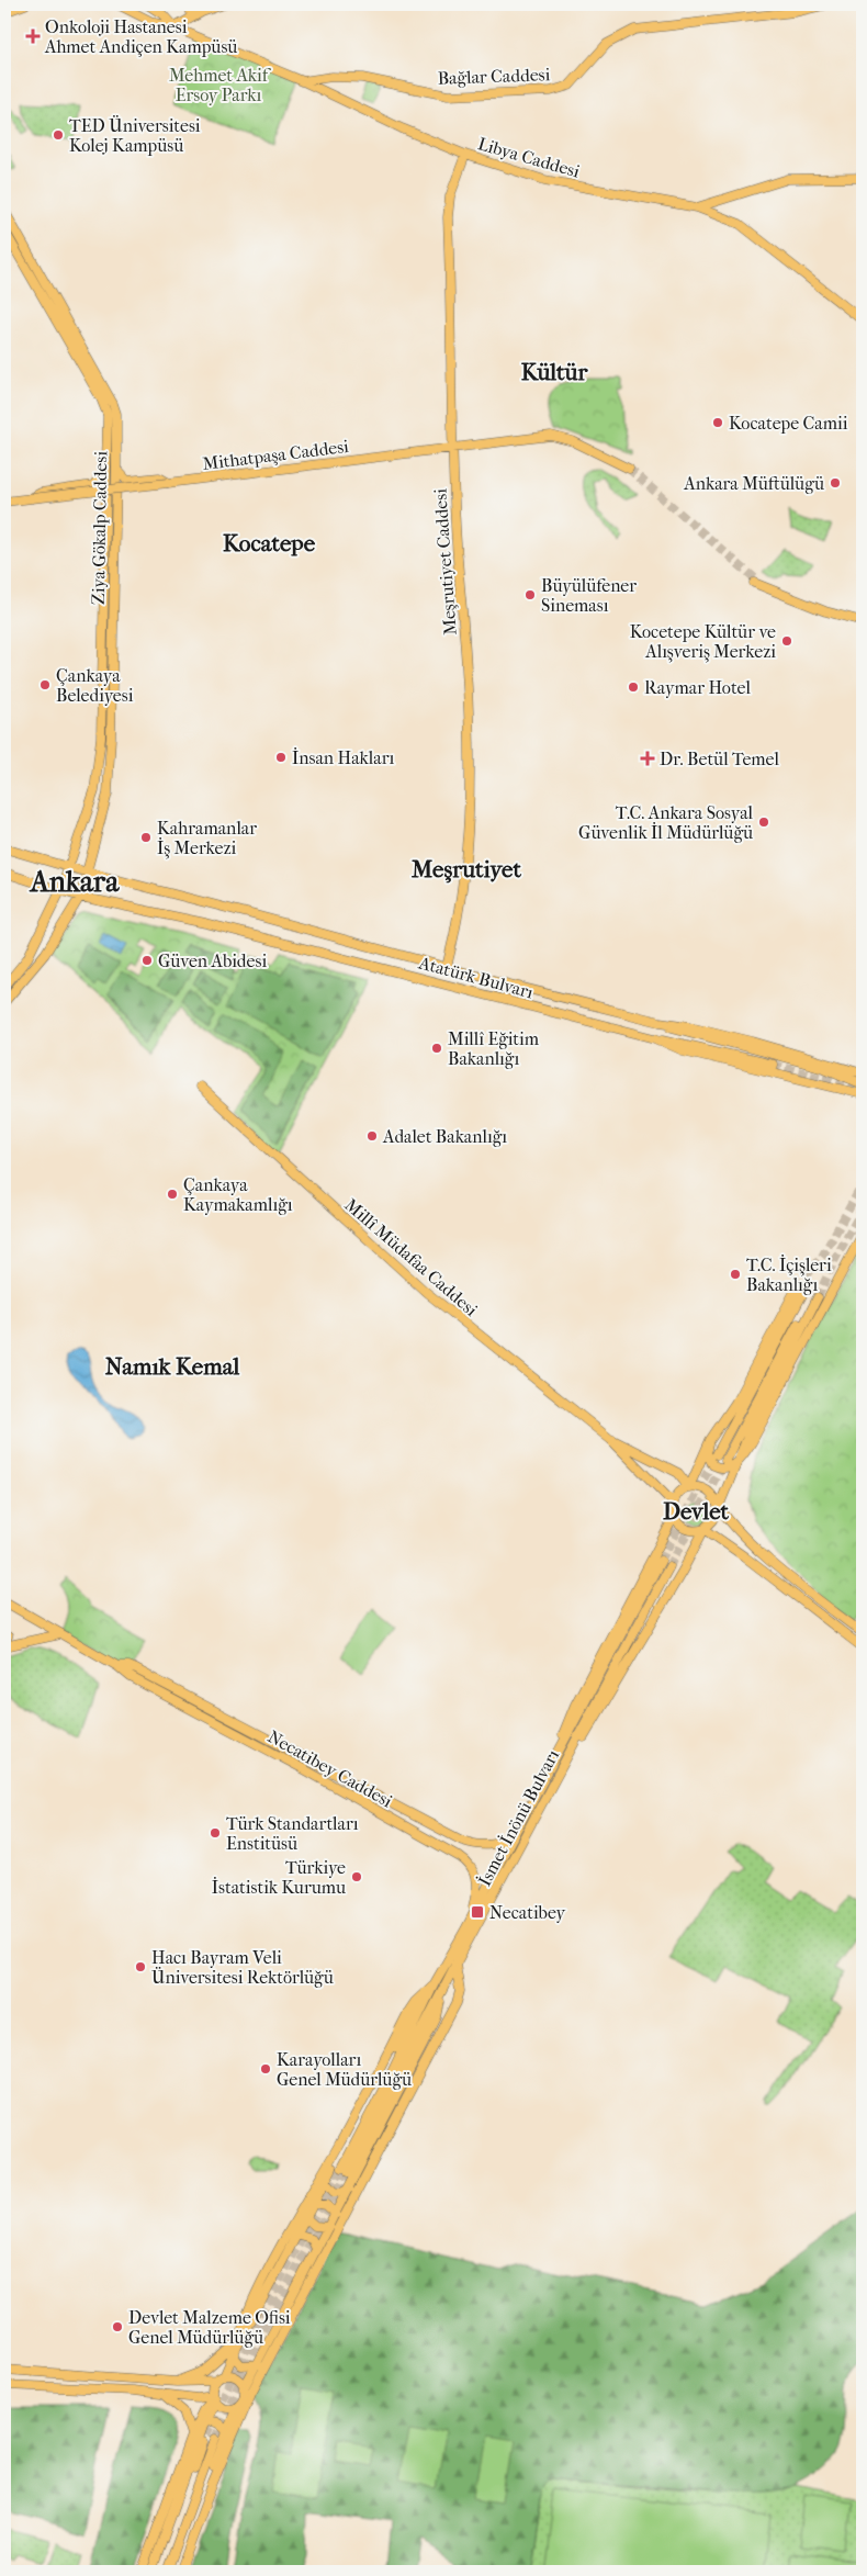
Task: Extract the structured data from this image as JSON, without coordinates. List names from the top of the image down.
{
  "streets": {
    "main road": [
      "Bağlar Caddesi",
      "Libya Caddesi",
      "Mithatpaşa Caddesi",
      "Ziya Gökalp Caddesi",
      "Meşrutiyet Caddesi",
      "Atatürk Bulvarı",
      "Millî Müdafaa Caddesi",
      "Necatibey Caddesi",
      "İsmet İnönü Bulvarı"
    ]
  },
  "crossings": [
    ["Bağlar Caddesi", "Libya Caddesi"],
    ["Libya Caddesi", "Meşrutiyet Caddesi"],
    ["Mithatpaşa Caddesi", "Meşrutiyet Caddesi"],
    ["Ziya Gökalp Caddesi", "Atatürk Bulvarı"],
    ["Meşrutiyet Caddesi", "Atatürk Bulvarı"],
    ["Necatibey Caddesi", "İsmet İnönü Bulvarı"]
  ],
  "districts": [
    "Kültür",
    "Kocatepe",
    "Meşrutiyet",
    "Ankara",
    "Namık Kemal",
    "Devlet"
  ],
  "parks": ["Mehmet Akif Ersoy Parkı"],
  "places": {
    "health": ["Onkoloji Hastanesi Ahmet Andiçen Kampüsü", "Dr. Betül Temel"],
    "other": [
      "TED Üniversitesi Kolej Kampüsü",
      "Kocatepe Camii",
      "Ankara Müftülügü",
      "Büyülüfener Sineması",
      "Kocetepe Kültür ve Alışveriş Merkezi",
      "Çankaya Belediyesi",
      "Raymar Hotel",
      "İnsan Hakları",
      "T.C. Ankara Sosyal Güvenlik İl Müdürlüğü",
      "Kahramanlar İş Merkezi",
      "Güven Abidesi",
      "Millî Eğitim Bakanlığı",
      "Adalet Bakanlığı",
      "Çankaya Kaymakamlığı",
      "T.C. İçişleri Bakanlığı",
      "Türk Standartları Enstitüsü",
      "Türkiye İstatistik Kurumu",
      "Hacı Bayram Veli Üniversitesi Rektörlüğü",
      "Karayolları Genel Müdürlüğü",
      "Devlet Malzeme Ofisi Genel Müdürlüğü"
    ],
    "transit": ["Necatibey"]
  }
}
